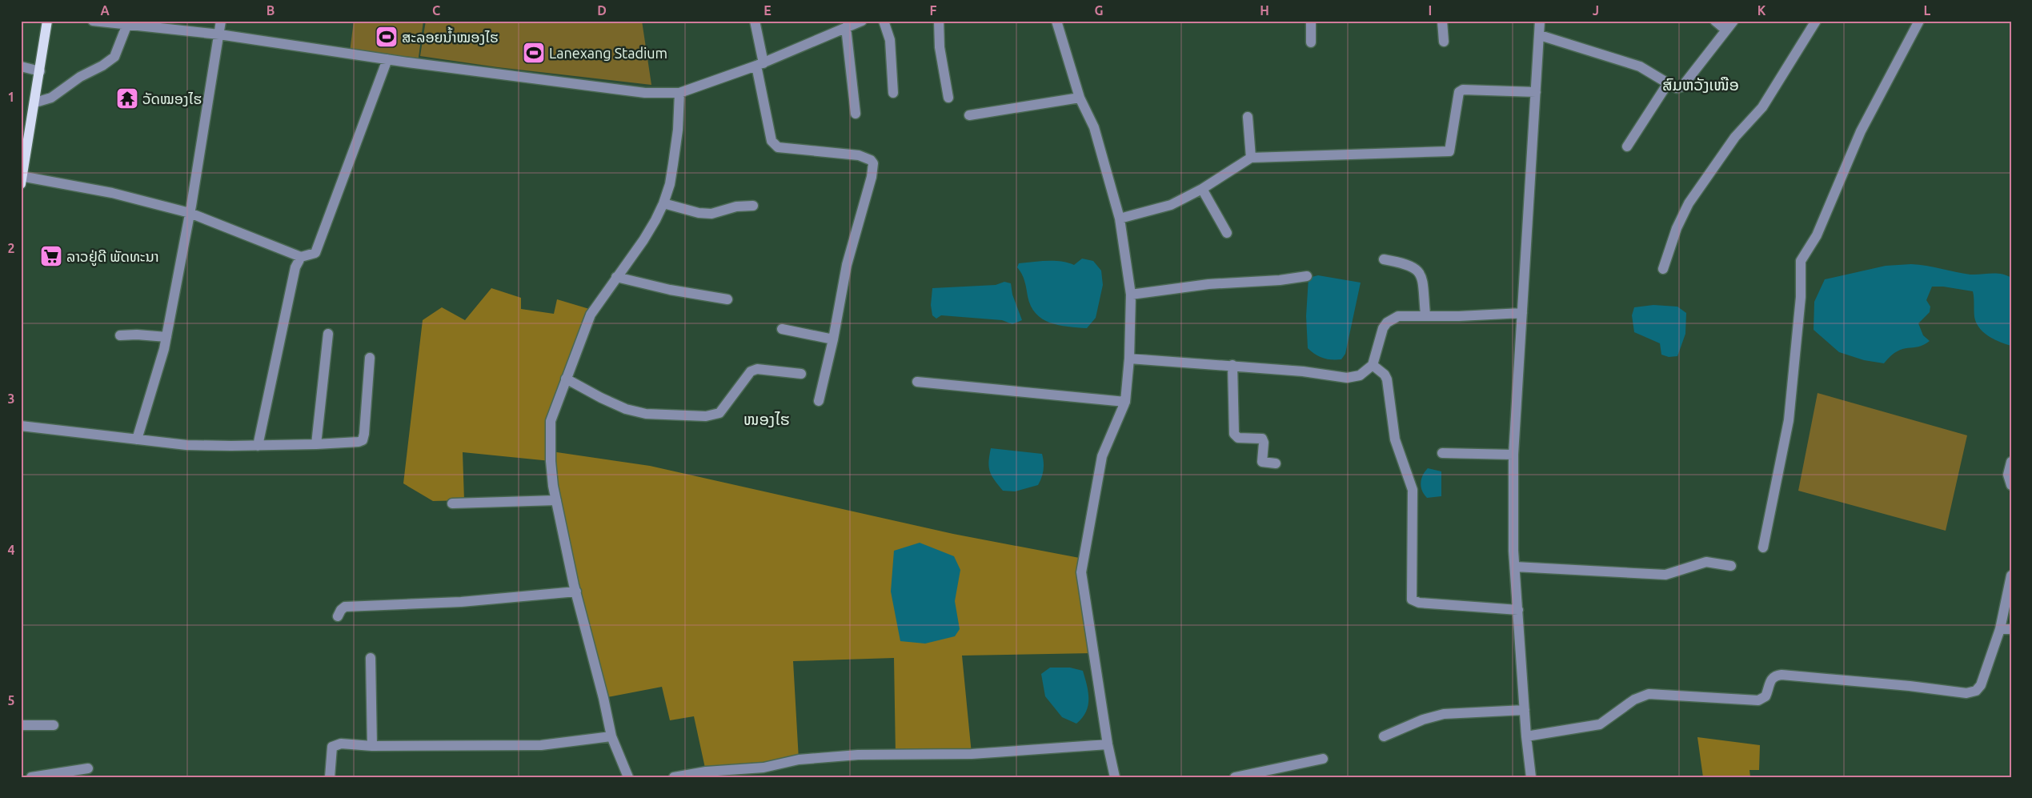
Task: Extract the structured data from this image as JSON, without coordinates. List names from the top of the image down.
{
  "districts": ["ສົມຫວັງເໜືອ", "ໜອງໄຮ"],
  "places": {
    "sports": ["ສະລອຍນ້ຳໝອງໄຮ", "Lanexang Stadium"],
    "temple": ["ວັດໝອງໄຮ"],
    "supermarket": ["ລາວຢູ່ດີ ພັດທະນາ"]
  },
  "grid": {
    "columns": [
      "A",
      "B",
      "C",
      "D",
      "E",
      "F",
      "G",
      "H",
      "I",
      "J",
      "K",
      "L"
    ],
    "rows": [
      "1",
      "2",
      "3",
      "4",
      "5"
    ]
  }
}
